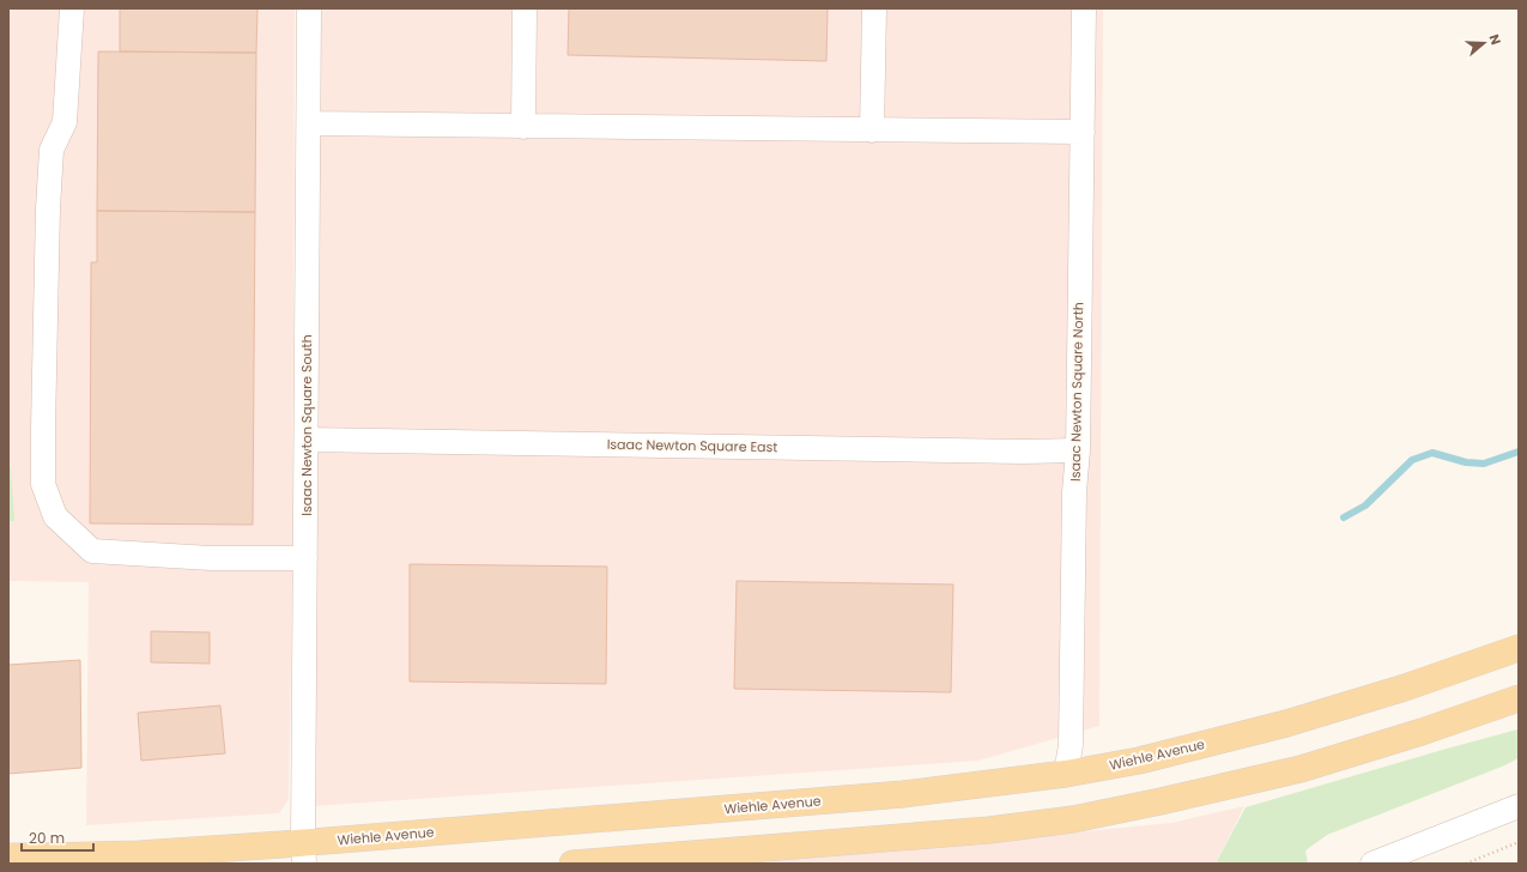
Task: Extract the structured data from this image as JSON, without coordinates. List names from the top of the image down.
{
  "streets": {
    "main road": ["Wiehle Avenue"],
    "street": ["Isaac Newton Square North", "Isaac Newton Square South", "Isaac Newton Square East"]
  },
  "crossings": [
    ["Isaac Newton Square North", "Isaac Newton Square East"],
    ["Isaac Newton Square North", "Wiehle Avenue"],
    ["Isaac Newton Square South", "Isaac Newton Square East"],
    ["Isaac Newton Square South", "Wiehle Avenue"]
  ],
  "scale_bar": "20 m",
  "north": "right"
}
